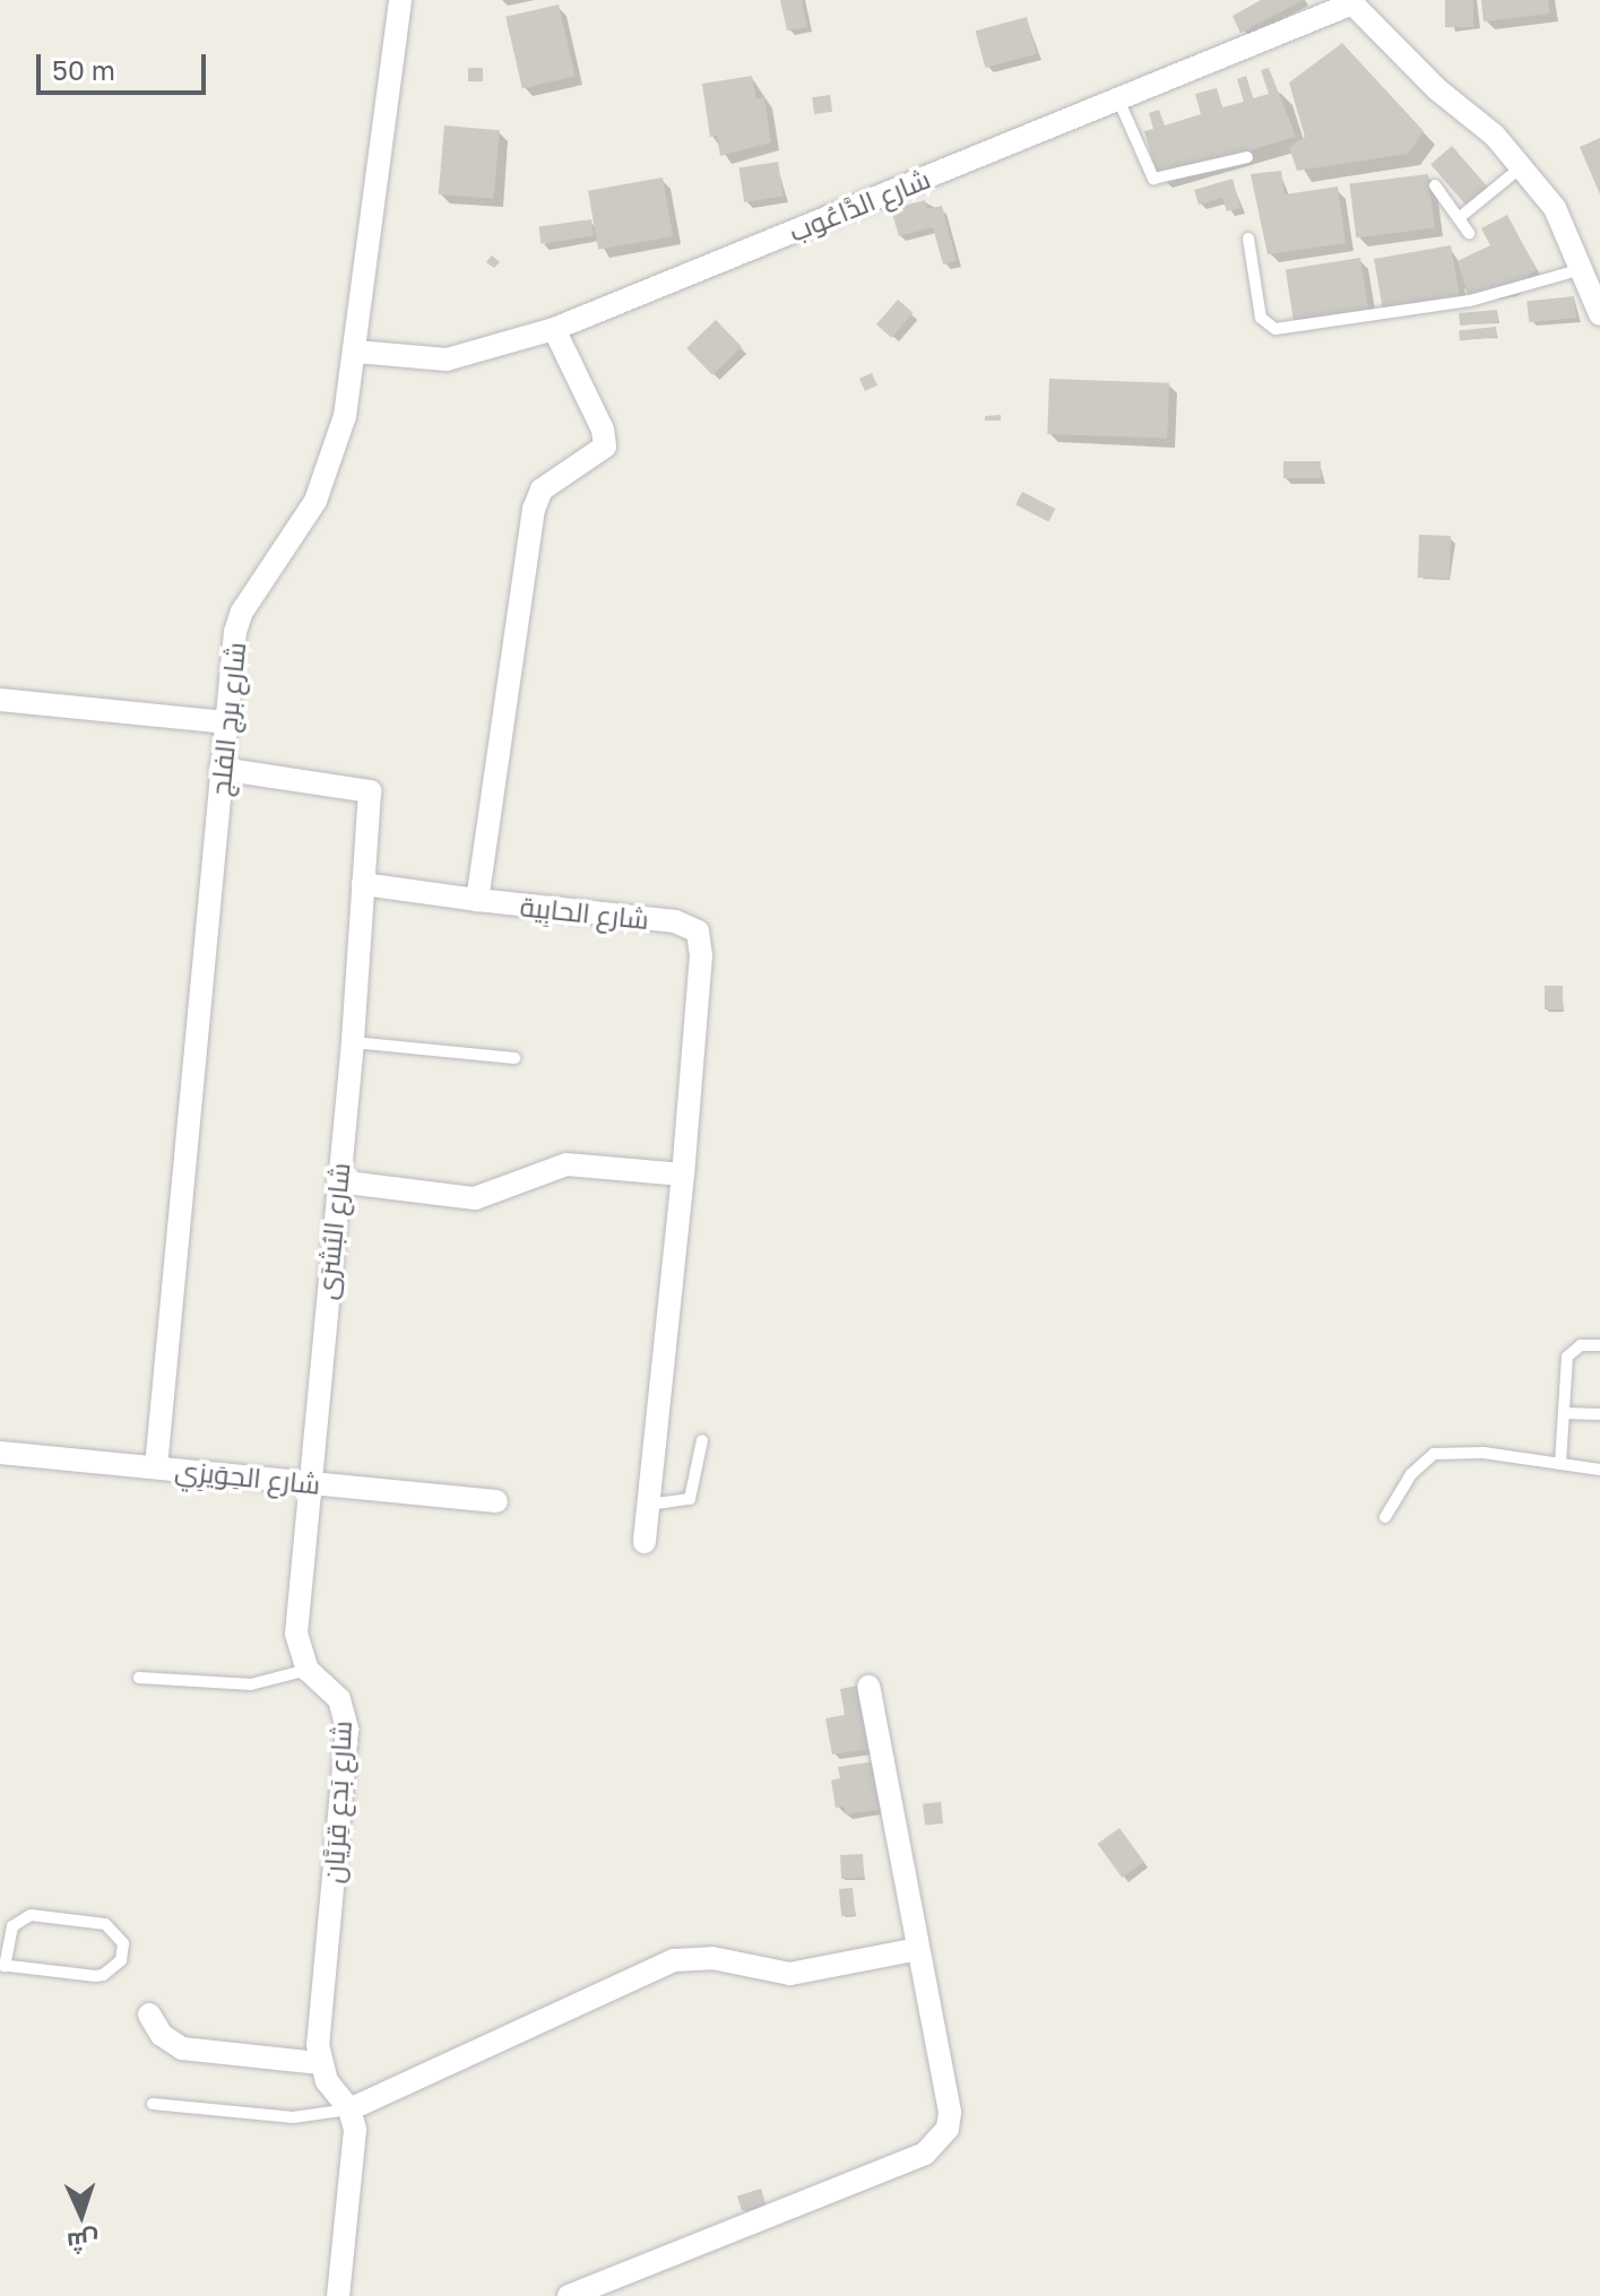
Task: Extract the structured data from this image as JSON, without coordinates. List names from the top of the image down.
{
  "streets": {
    "street": [
      "شارع الدَّاعُوب",
      "شارع برج الفلج",
      "شارع الحابِية",
      "شارع البُشرَى",
      "شارع الحِوَيزِي",
      "شارع بَدع قِرَيَّان"
    ]
  },
  "crossings": [
    ["شارع الدَّاعُوب", "شارع برج الفلج"],
    ["شارع برج الفلج", "شارع البُشرَى"],
    ["شارع برج الفلج", "شارع الحِوَيزِي"],
    ["شارع البُشرَى", "شارع الحِوَيزِي"],
    ["شارع البُشرَى", "شارع بَدع قِرَيَّان"]
  ],
  "scale_bar": "50 m",
  "north": "bottom"
}
